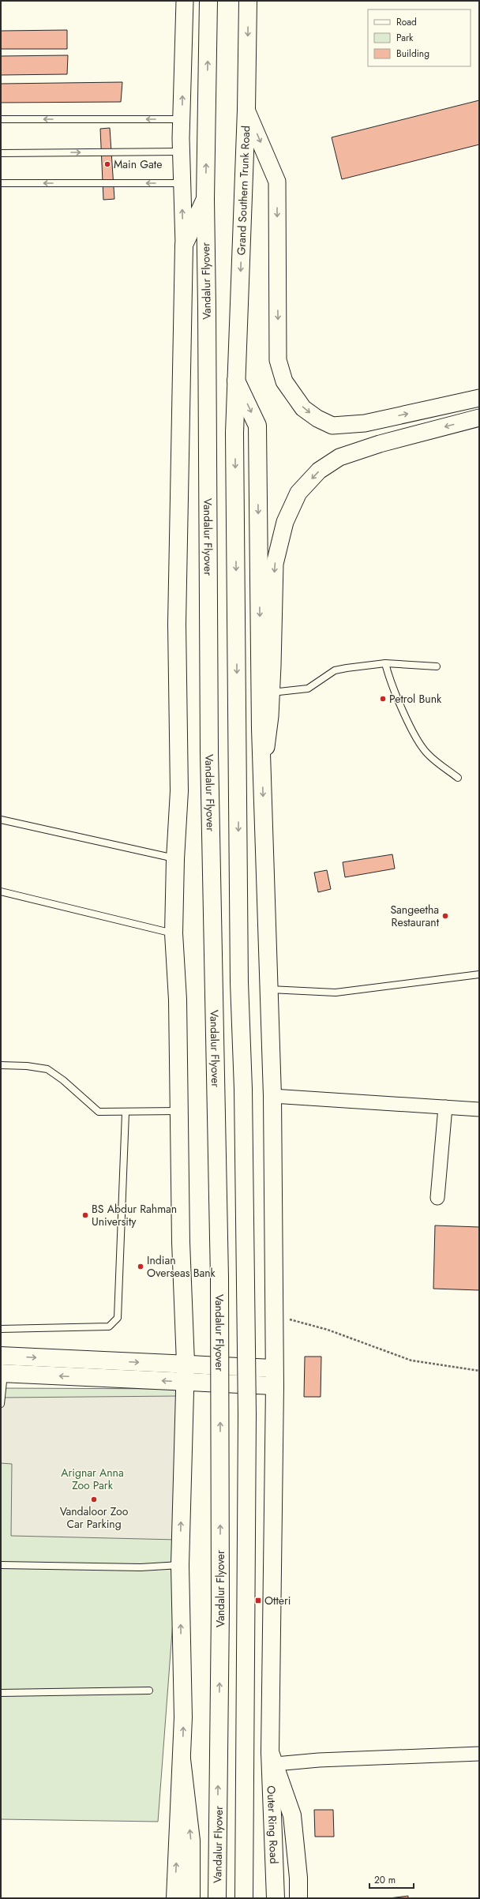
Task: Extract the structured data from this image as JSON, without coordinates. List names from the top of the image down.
{
  "streets": {
    "main road": ["Grand Southern Trunk Road", "Vandalur Flyover", "Outer Ring Road"]
  },
  "crossings": [
    ["Grand Southern Trunk Road", "Outer Ring Road"]
  ],
  "parks": ["Arignar Anna Zoo Park"],
  "places": {
    "other": [
      "Main Gate",
      "Petrol Bunk",
      "Sangeetha Restaurant",
      "BS Abdur Rahman University",
      "Indian Overseas Bank",
      "Vandaloor Zoo Car Parking"
    ],
    "transit": ["Otteri"]
  },
  "legend": ["Road", "Park", "Building"],
  "scale_bar": "20 m"
}
